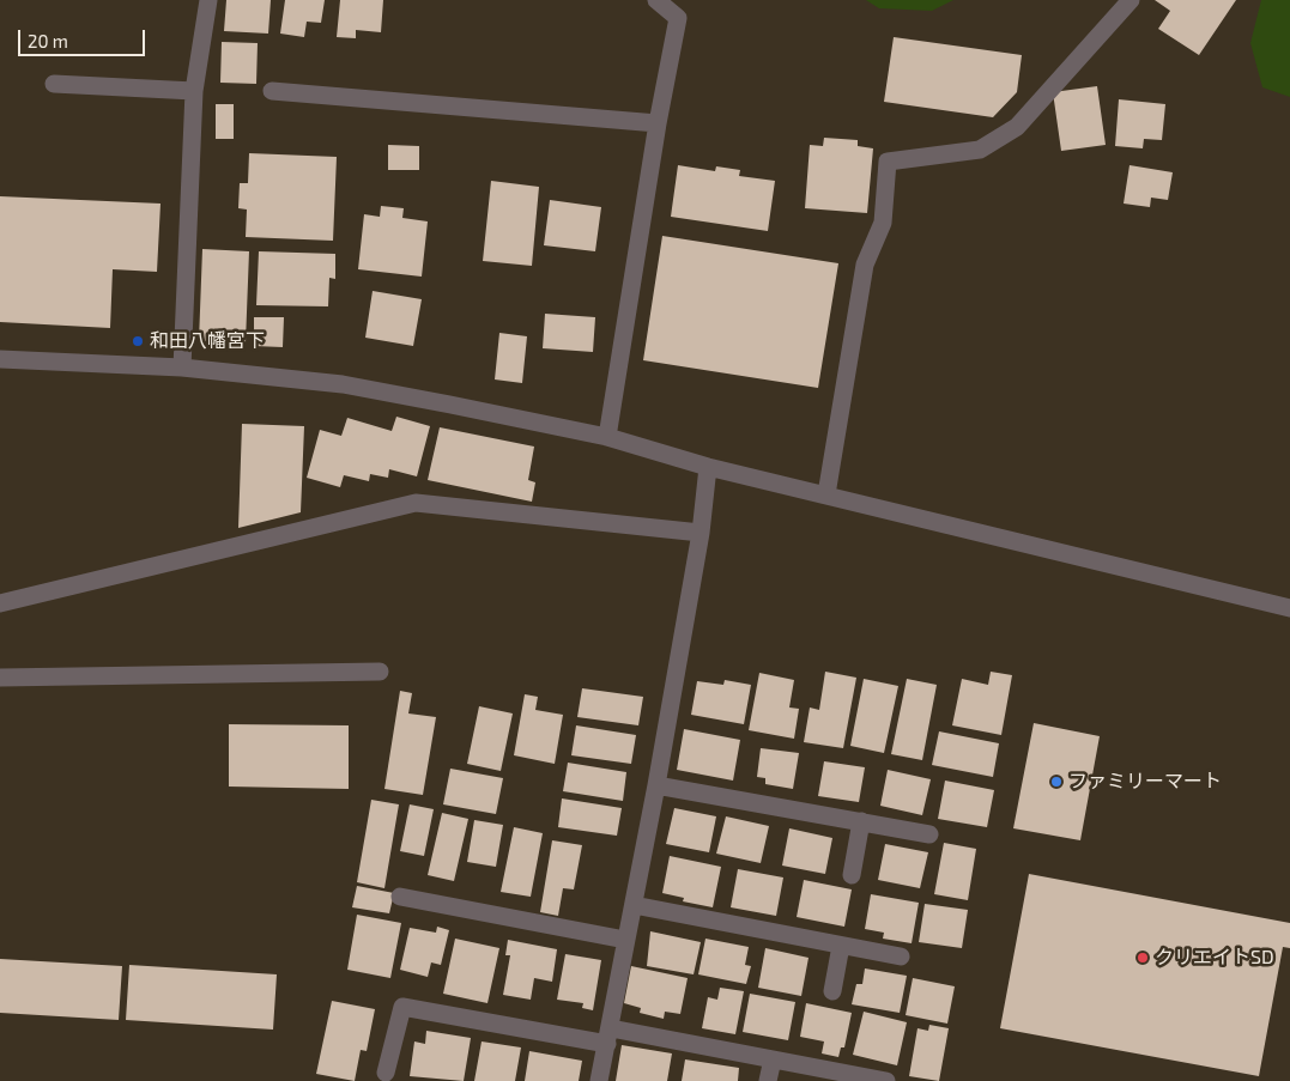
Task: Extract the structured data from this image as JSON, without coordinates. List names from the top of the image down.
{
  "places": ["和田八幡宮下", "ファミリーマート", "クリエイトSD"],
  "scale_bar": "20 m"
}
